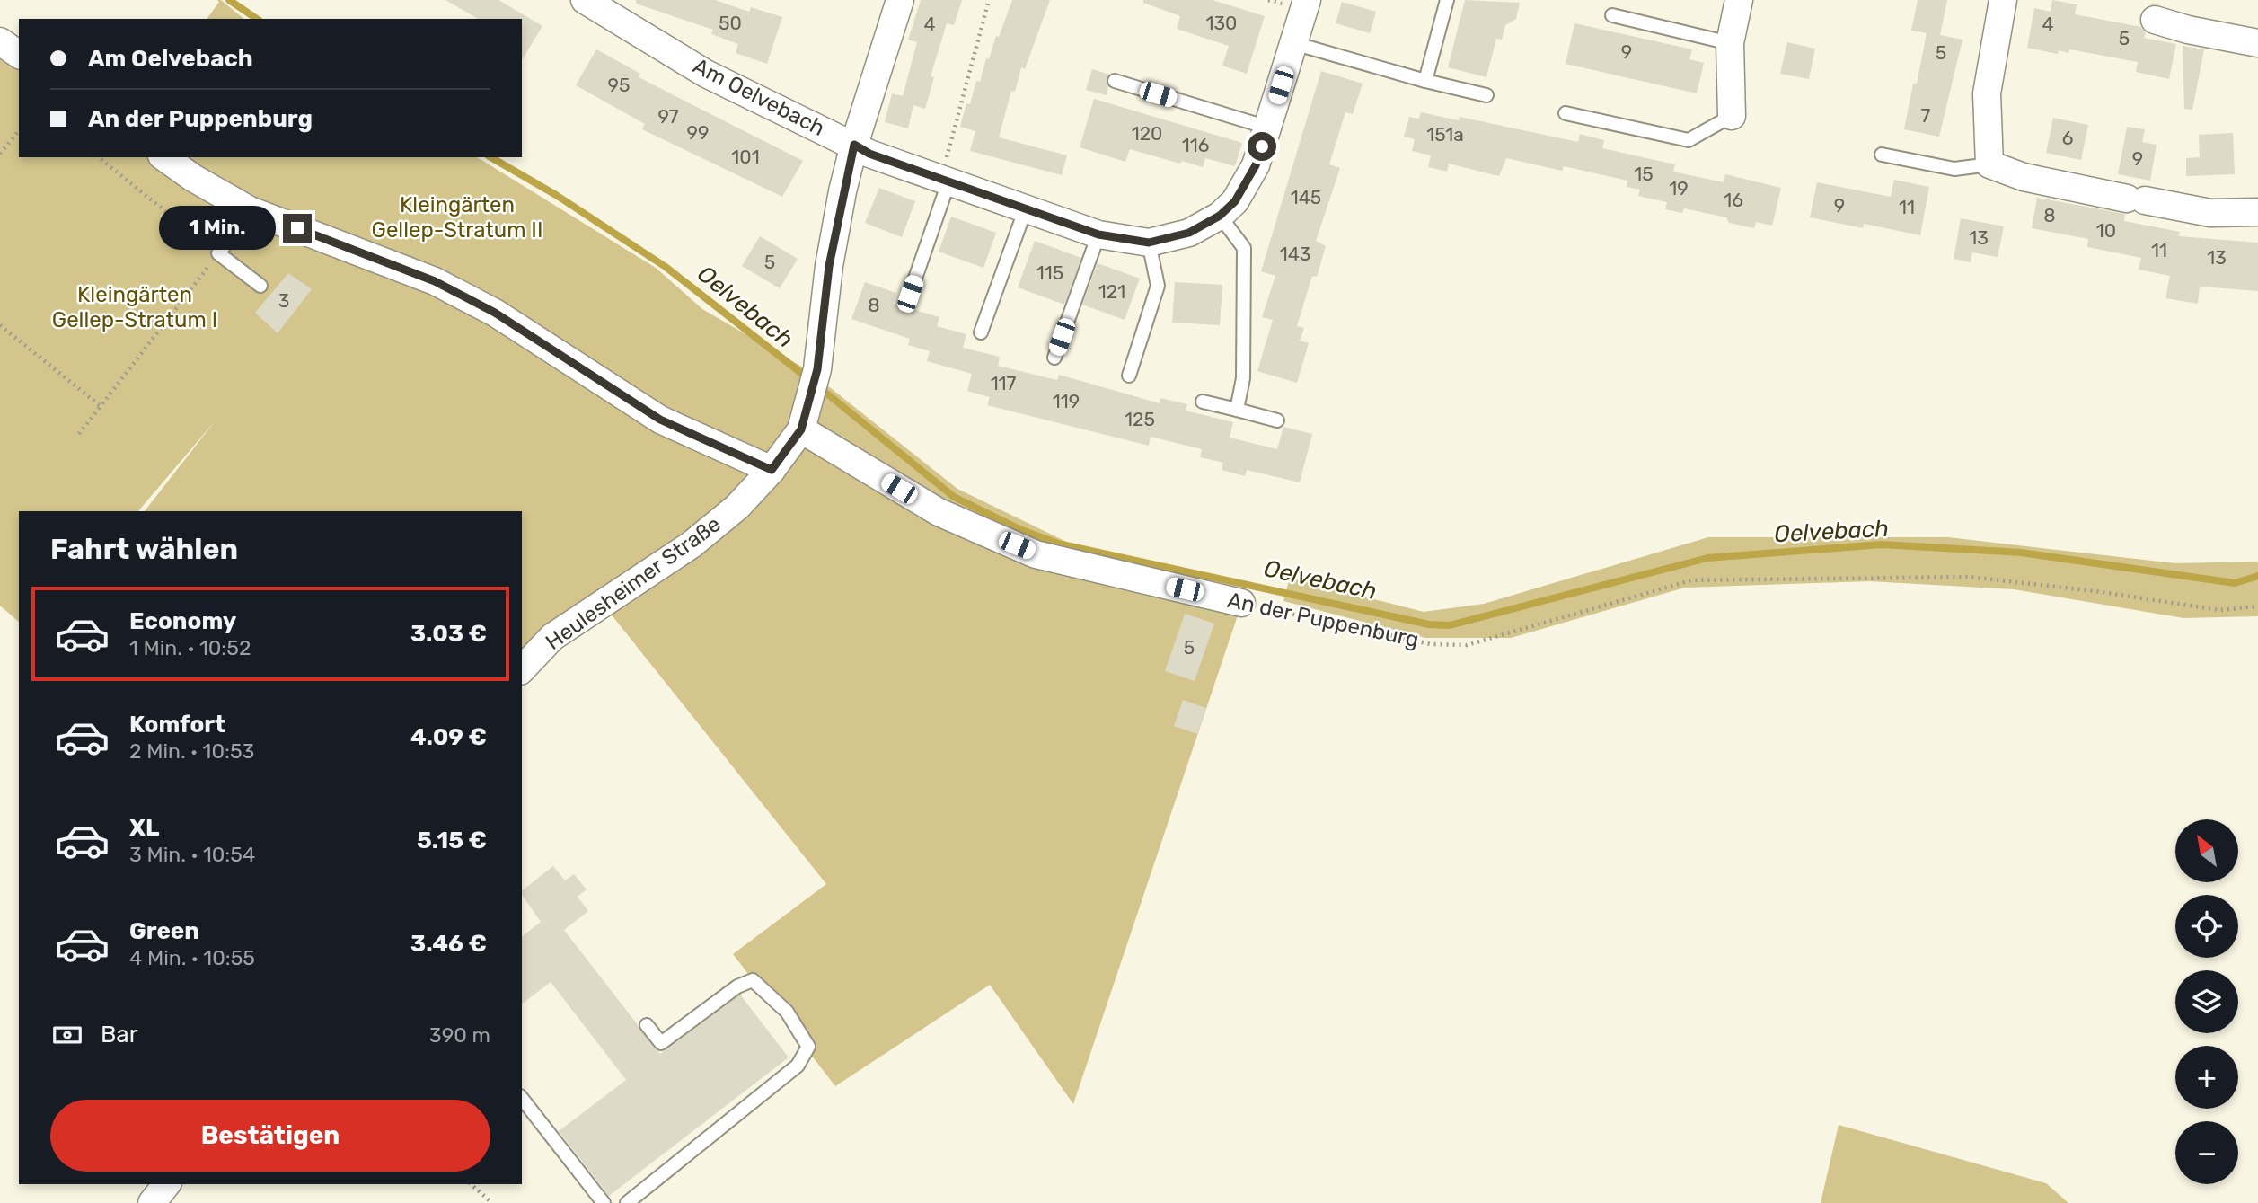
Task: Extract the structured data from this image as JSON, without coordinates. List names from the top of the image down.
{
  "streets": {
    "street": ["Am Oelvebach", "Heulesheimer Straße", "An der Puppenburg"]
  },
  "crossings": [
    ["Am Oelvebach", "Heulesheimer Straße"],
    ["Heulesheimer Straße", "An der Puppenburg"]
  ],
  "water": ["Oelvebach"],
  "parks": ["Kleingärten Gellep-Stratum II", "Kleingärten Gellep-Stratum I"],
  "house_numbers": [
    "50",
    "130",
    "4",
    "4",
    "5",
    "9",
    "5",
    "95",
    "7",
    "97",
    "99",
    "120",
    "151a",
    "6",
    "116",
    "101",
    "9",
    "15",
    "19",
    "145",
    "16",
    "9",
    "11",
    "8",
    "10",
    "13",
    "11",
    "143",
    "13",
    "5",
    "115",
    "121",
    "3",
    "8",
    "117",
    "119",
    "125",
    "5"
  ],
  "north": "top left",
  "page": {
    "banner": ["Am Oelvebach", "An der Puppenburg"],
    "bubble": "1 Min.",
    "heading": "Fahrt wählen",
    "list": [
      {
        "name": "Economy",
        "note": "1 Min. · 10:52",
        "value": "3.03 €"
      },
      {
        "name": "Komfort",
        "note": "2 Min. · 10:53",
        "value": "4.09 €"
      },
      {
        "name": "XL",
        "note": "3 Min. · 10:54",
        "value": "5.15 €"
      },
      {
        "name": "Green",
        "note": "4 Min. · 10:55",
        "value": "3.46 €"
      }
    ],
    "map_buttons": ["+", "−"],
    "pay": ["Bar", "390 m"],
    "buttons": "Bestätigen"
  }
}
